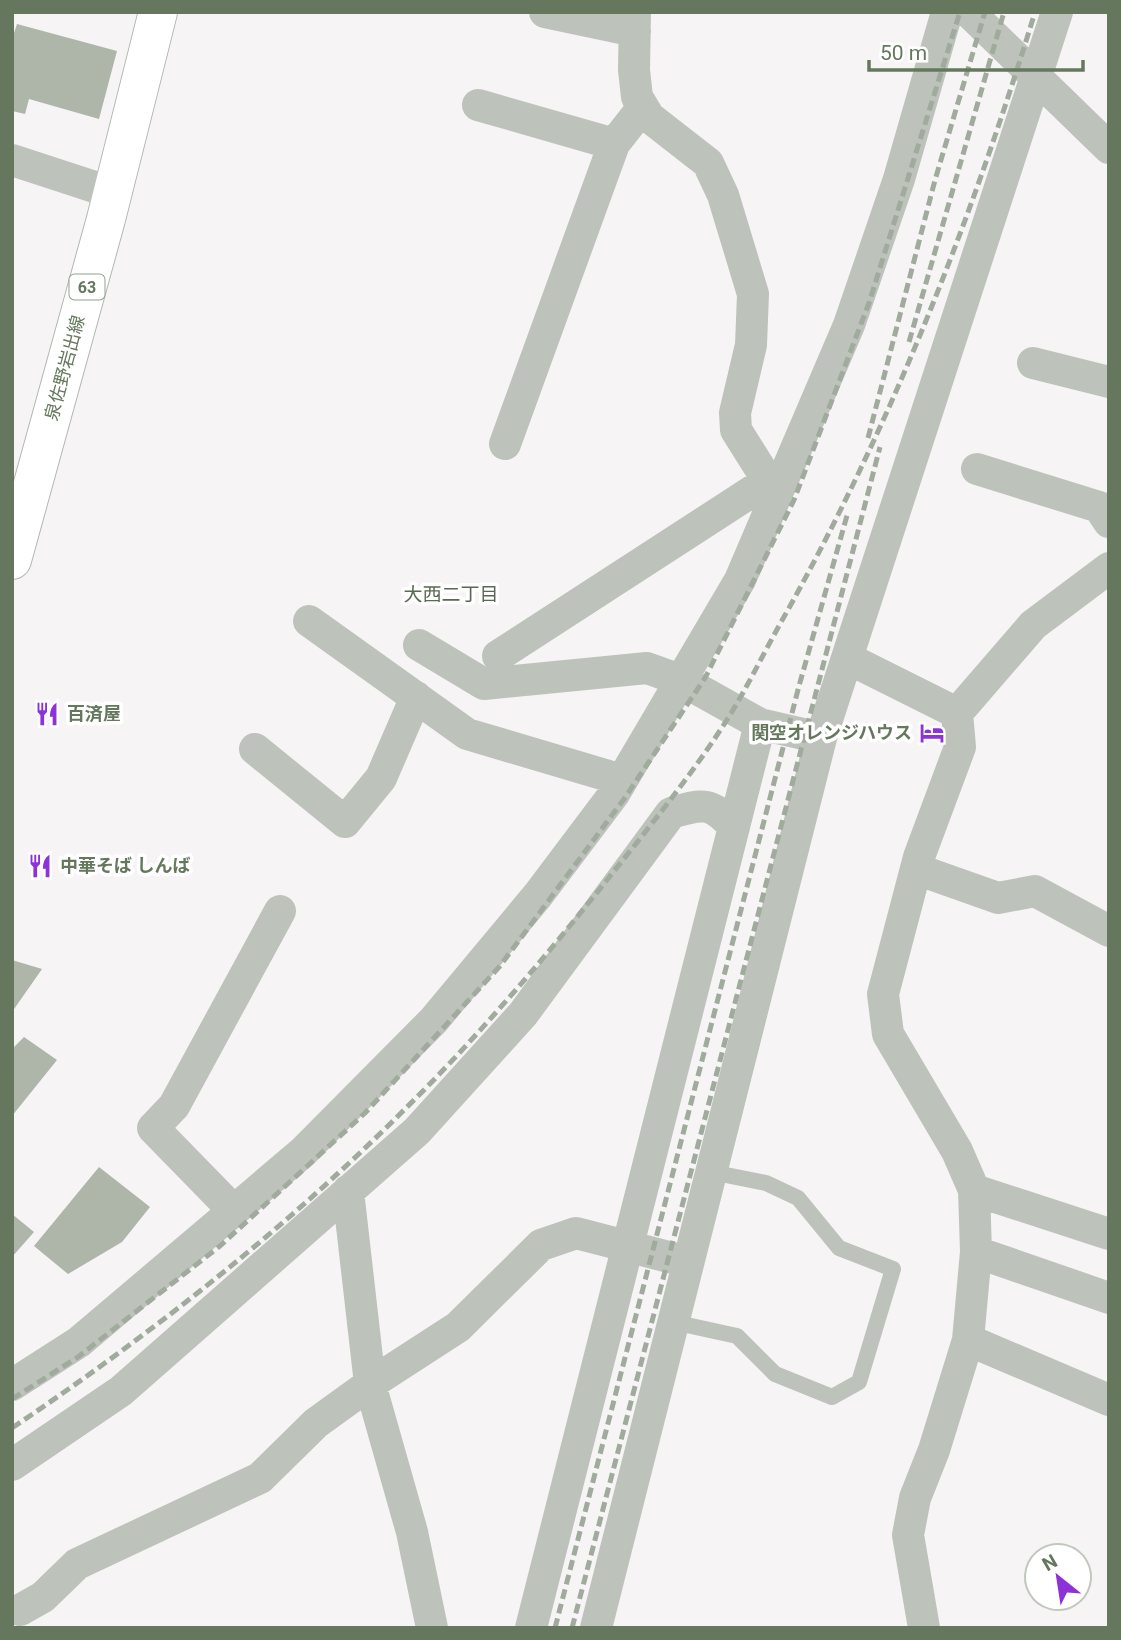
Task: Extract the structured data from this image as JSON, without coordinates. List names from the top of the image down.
{
  "streets": {
    "main road": ["63", "泉佐野岩出線"]
  },
  "districts": ["大西二丁目"],
  "places": {
    "restaurant": ["百済屋", "中華そば しんば"],
    "hotel": ["関空オレンジハウス"]
  },
  "scale_bar": "50 m",
  "north": "top left"
}
